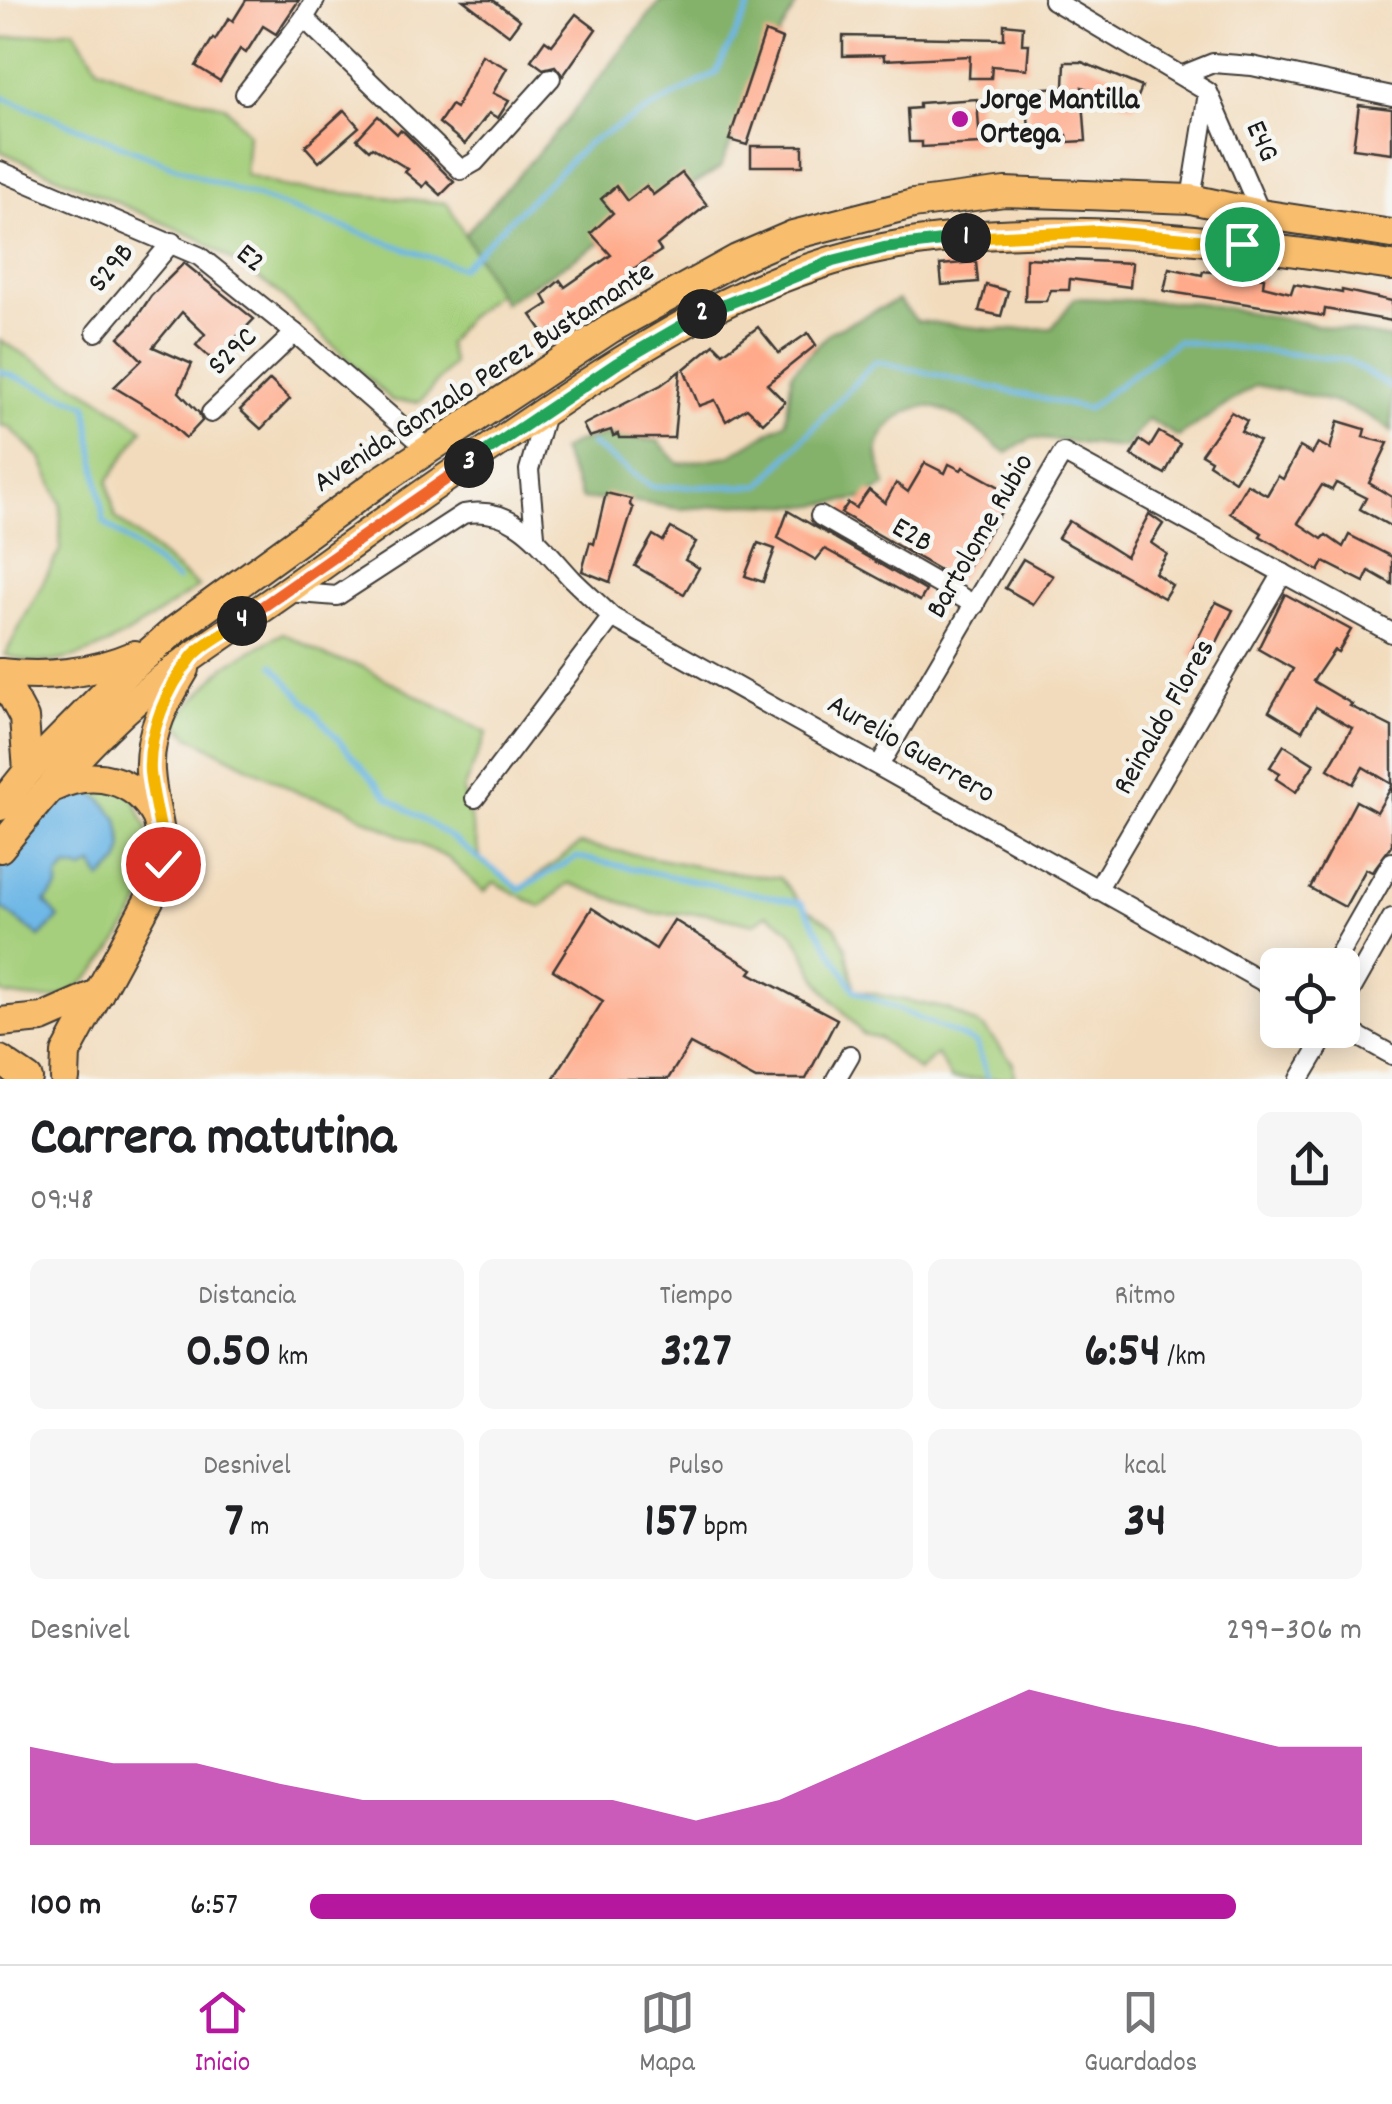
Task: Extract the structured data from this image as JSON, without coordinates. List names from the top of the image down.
{
  "streets": {
    "main road": ["Avenida Gonzalo Perez Bustamante"],
    "street": [
      "E4G",
      "E2",
      "S29B",
      "S29C",
      "E2B",
      "Bartolome Rubio",
      "Reinaldo Flores",
      "Aurelio Guerrero"
    ]
  },
  "crossings": [
    ["E4G", "Avenida Gonzalo Perez Bustamante"],
    ["E2", "S29B"],
    ["E2", "S29C"],
    ["E2", "Avenida Gonzalo Perez Bustamante"],
    ["Avenida Gonzalo Perez Bustamante", "Aurelio Guerrero"],
    ["E2B", "Bartolome Rubio"],
    ["Bartolome Rubio", "Reinaldo Flores"],
    ["Bartolome Rubio", "Aurelio Guerrero"],
    ["Reinaldo Flores", "Aurelio Guerrero"]
  ],
  "places": ["Jorge Mantilla Ortega"],
  "page": {
    "pins": [
      "1",
      "2",
      "3",
      "4"
    ],
    "heading": ["Carrera matutina", "09:48"],
    "stats": [
      ["Distancia", "0.50 km"],
      ["Tiempo", "3:27"],
      ["Ritmo", "6:54 /km"],
      ["Desnivel", "7 m"],
      ["Pulso", "157 bpm"],
      ["kcal", "34"]
    ],
    "chart": ["Desnivel", "299–306 m"],
    "list": [
      {
        "name": "100 m",
        "note": "6:57"
      }
    ],
    "tabs": ["Inicio", "Mapa", "Guardados"]
  }
}
